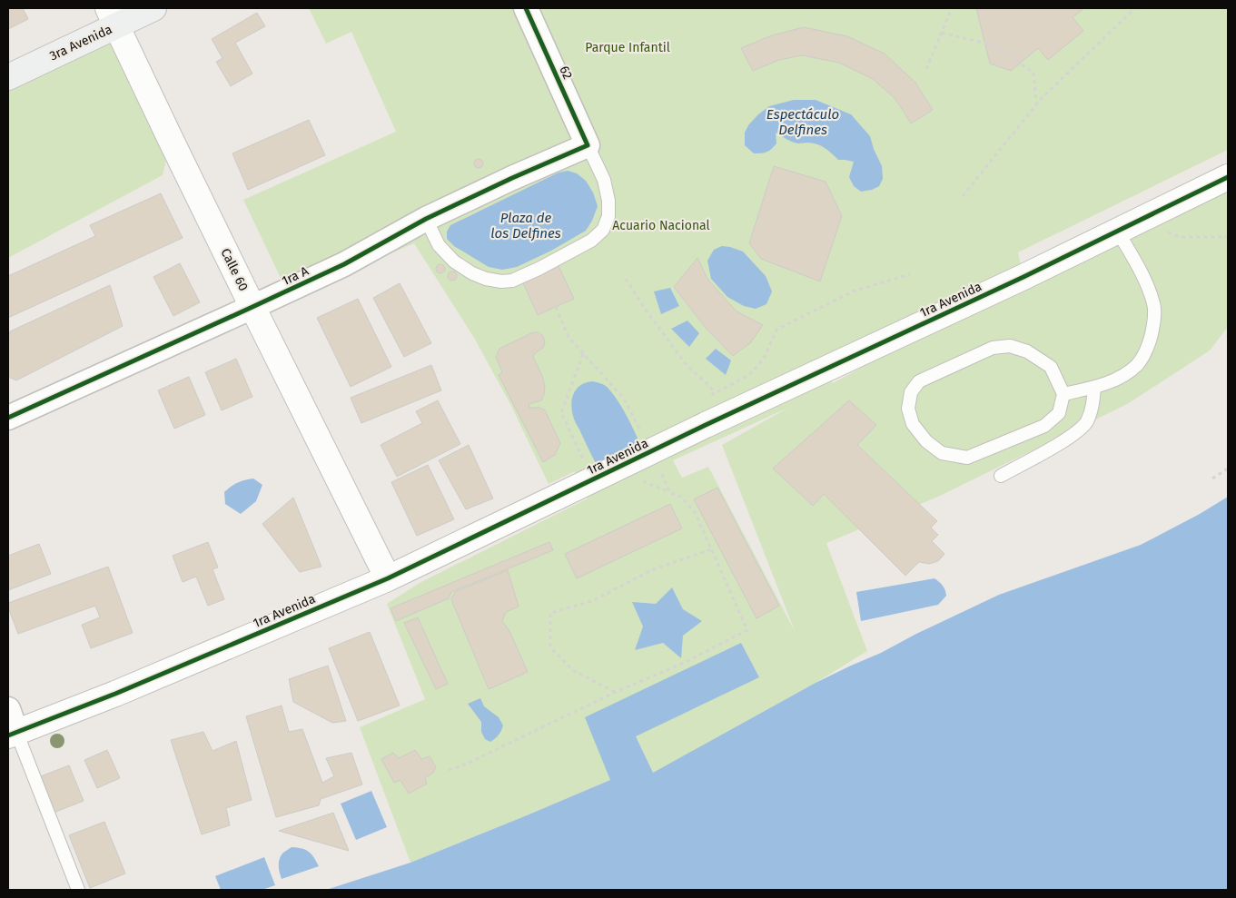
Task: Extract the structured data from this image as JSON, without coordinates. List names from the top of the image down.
{
  "streets": {
    "main road": ["3ra Avenida"],
    "street": [
      "62",
      "Calle 60",
      "1ra A",
      "1ra Avenida"
    ]
  },
  "crossings": [
    ["3ra Avenida", "Calle 60"],
    ["62", "1ra A"],
    ["Calle 60", "1ra A"],
    ["Calle 60", "1ra Avenida"]
  ],
  "water": ["Espectáculo Delfines", "Plaza de los Delfines"],
  "parks": ["Parque Infantil", "Acuario Nacional"]
}
